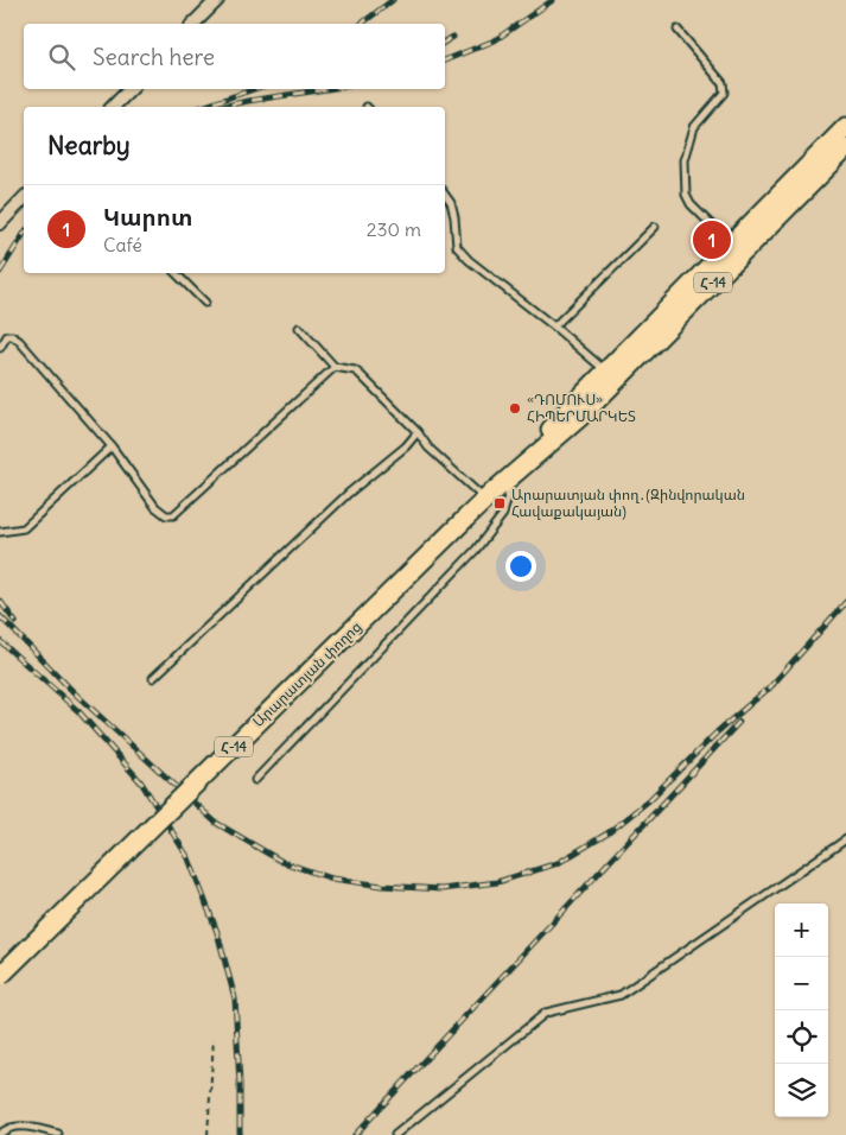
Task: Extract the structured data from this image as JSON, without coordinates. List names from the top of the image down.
{
  "streets": {
    "main road": ["Հ-14", "Արարատյան փողոց"]
  },
  "places": {
    "other": ["«ԴՈՄՈՒՍ» ՀԻՊԵՐՄԱՐԿԵՏ"],
    "transit": ["Արարատյան փող․(Զինվորական Հավաքակայան)"]
  },
  "page": {
    "search": "Search here",
    "heading": "Nearby",
    "list": [
      {
        "mark": "1",
        "name": "Կարոտ",
        "note": "Café",
        "value": "230 m"
      }
    ],
    "pins": "1",
    "map_buttons": ["+", "−"]
  }
}
